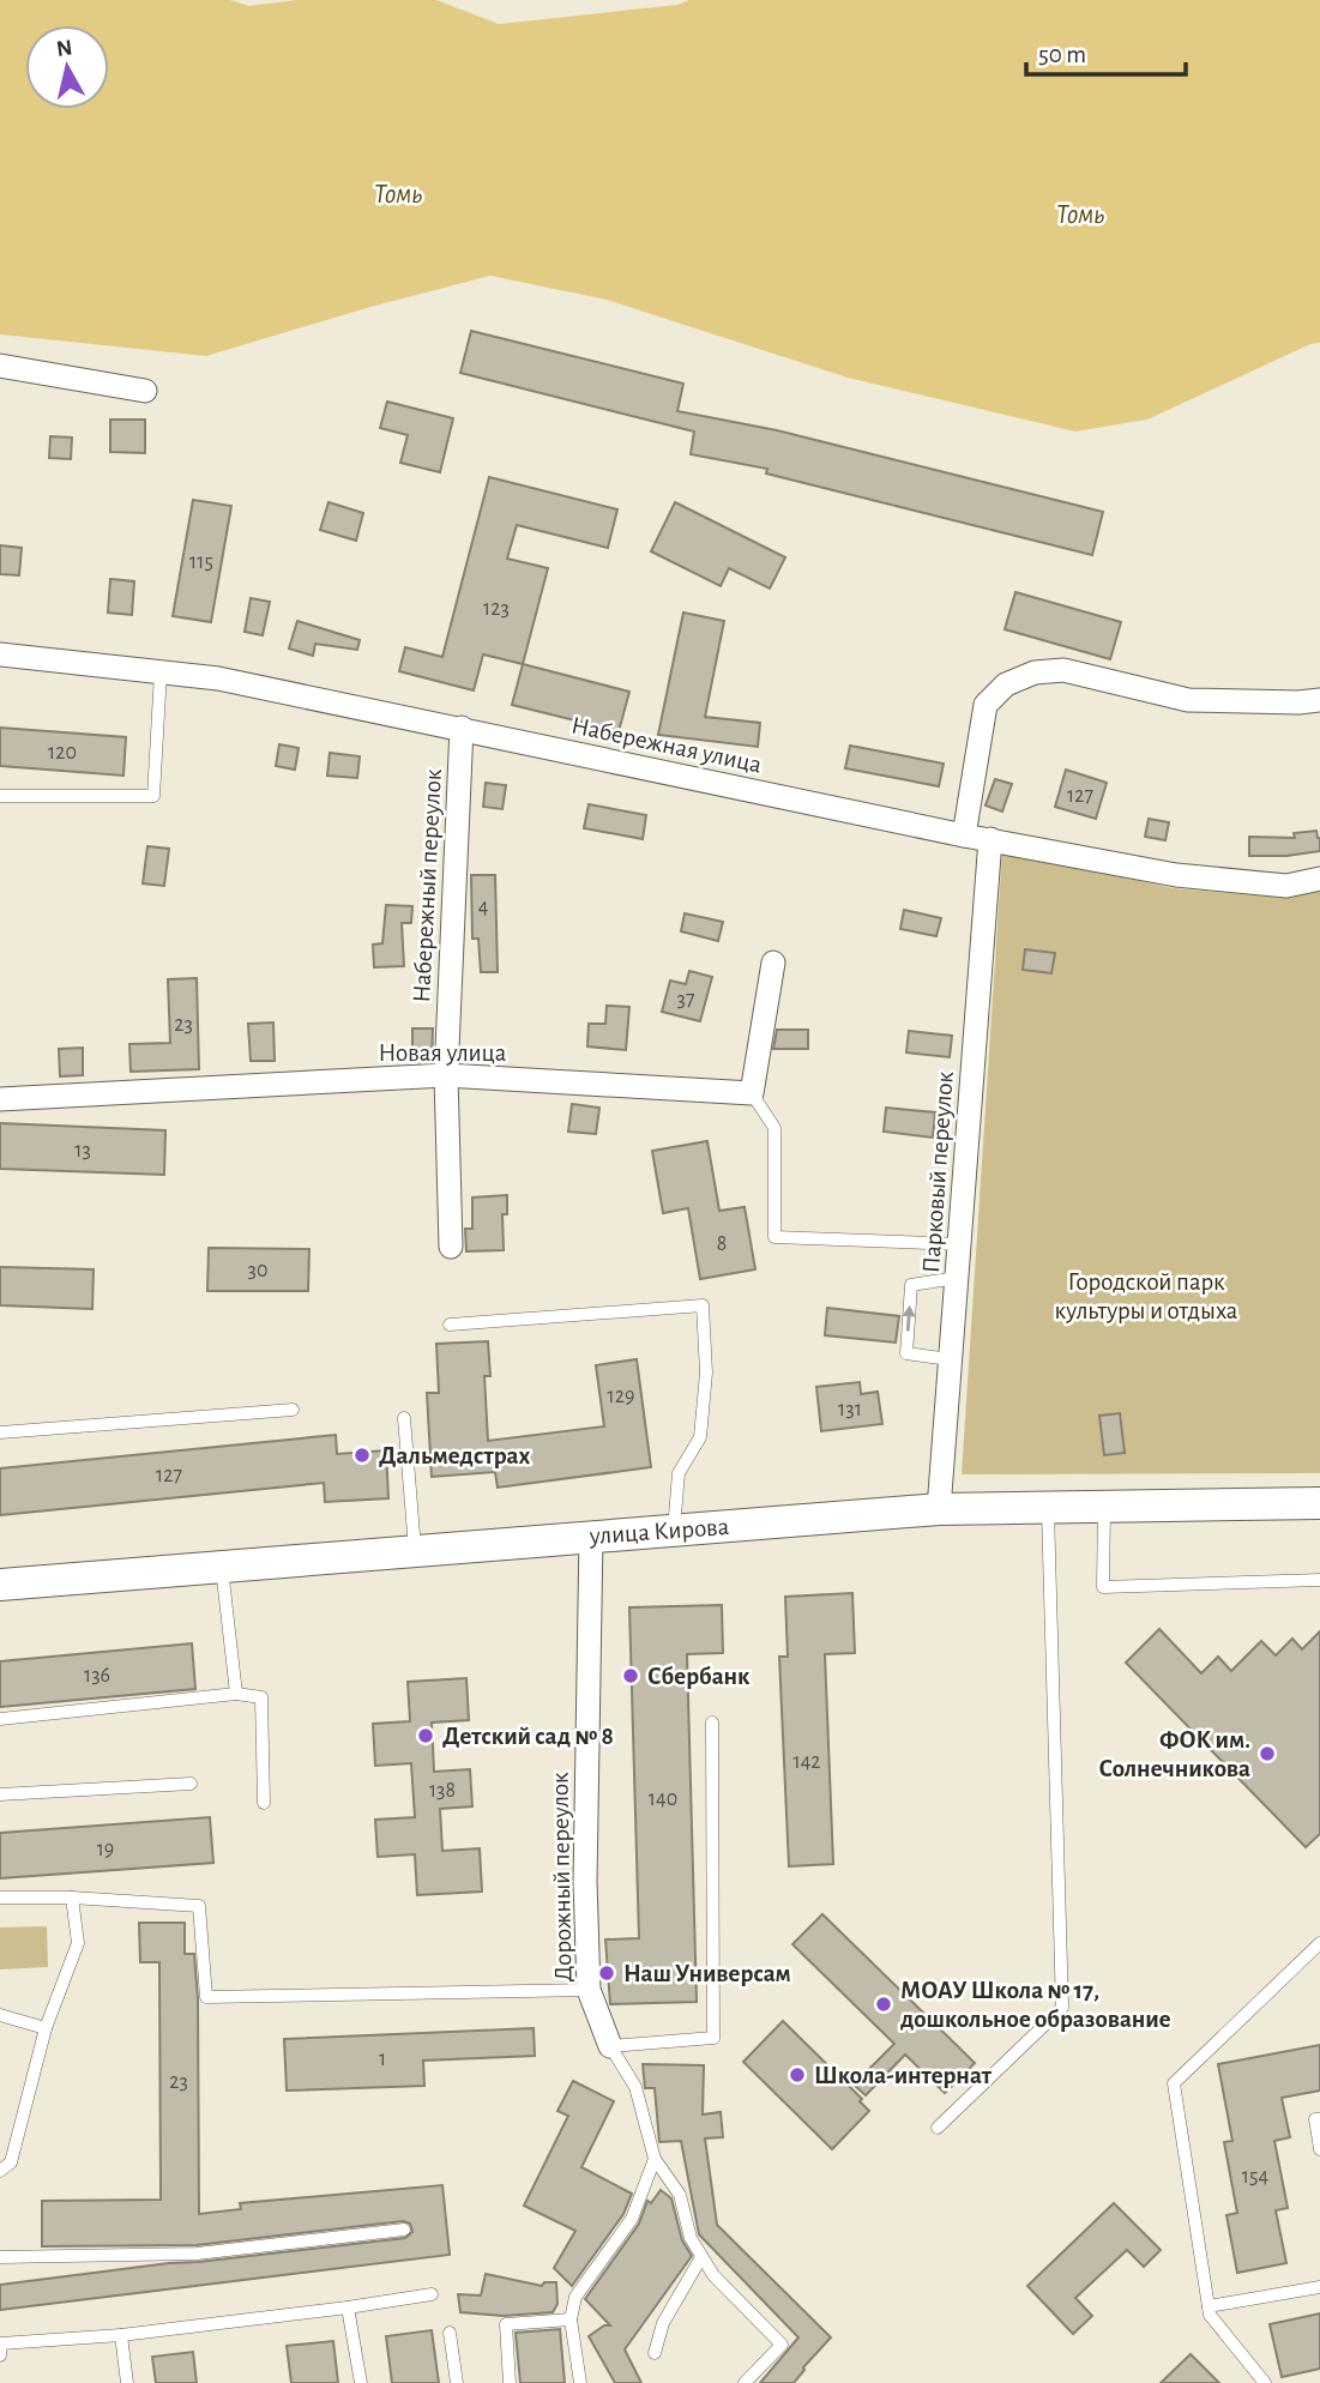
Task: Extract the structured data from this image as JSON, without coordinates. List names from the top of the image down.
{
  "streets": {
    "main road": ["улица Кирова"],
    "street": [
      "Набережная улица",
      "Набережный переулок",
      "Новая улица",
      "Парковый переулок",
      "Дорожный переулок"
    ]
  },
  "crossings": [
    ["Набережная улица", "Набережный переулок"],
    ["Набережная улица", "Парковый переулок"],
    ["Набережный переулок", "Новая улица"],
    ["Парковый переулок", "улица Кирова"],
    ["улица Кирова", "Дорожный переулок"]
  ],
  "water": ["Томь"],
  "parks": ["Городской парк культуры и отдыха"],
  "places": [
    "Дальмедстрах",
    "Сбербанк",
    "Детский сад № 8",
    "ФОК им. Солнечникова",
    "Наш Универсам",
    "МОАУ Школа № 17, дошкольное образование",
    "Школа-интернат"
  ],
  "house_numbers": [
    "115",
    "123",
    "120",
    "127",
    "4",
    "37",
    "23",
    "13",
    "8",
    "30",
    "129",
    "131",
    "127",
    "136",
    "142",
    "138",
    "140",
    "19",
    "1",
    "23",
    "154"
  ],
  "scale_bar": "50 m",
  "north": "top"
}
